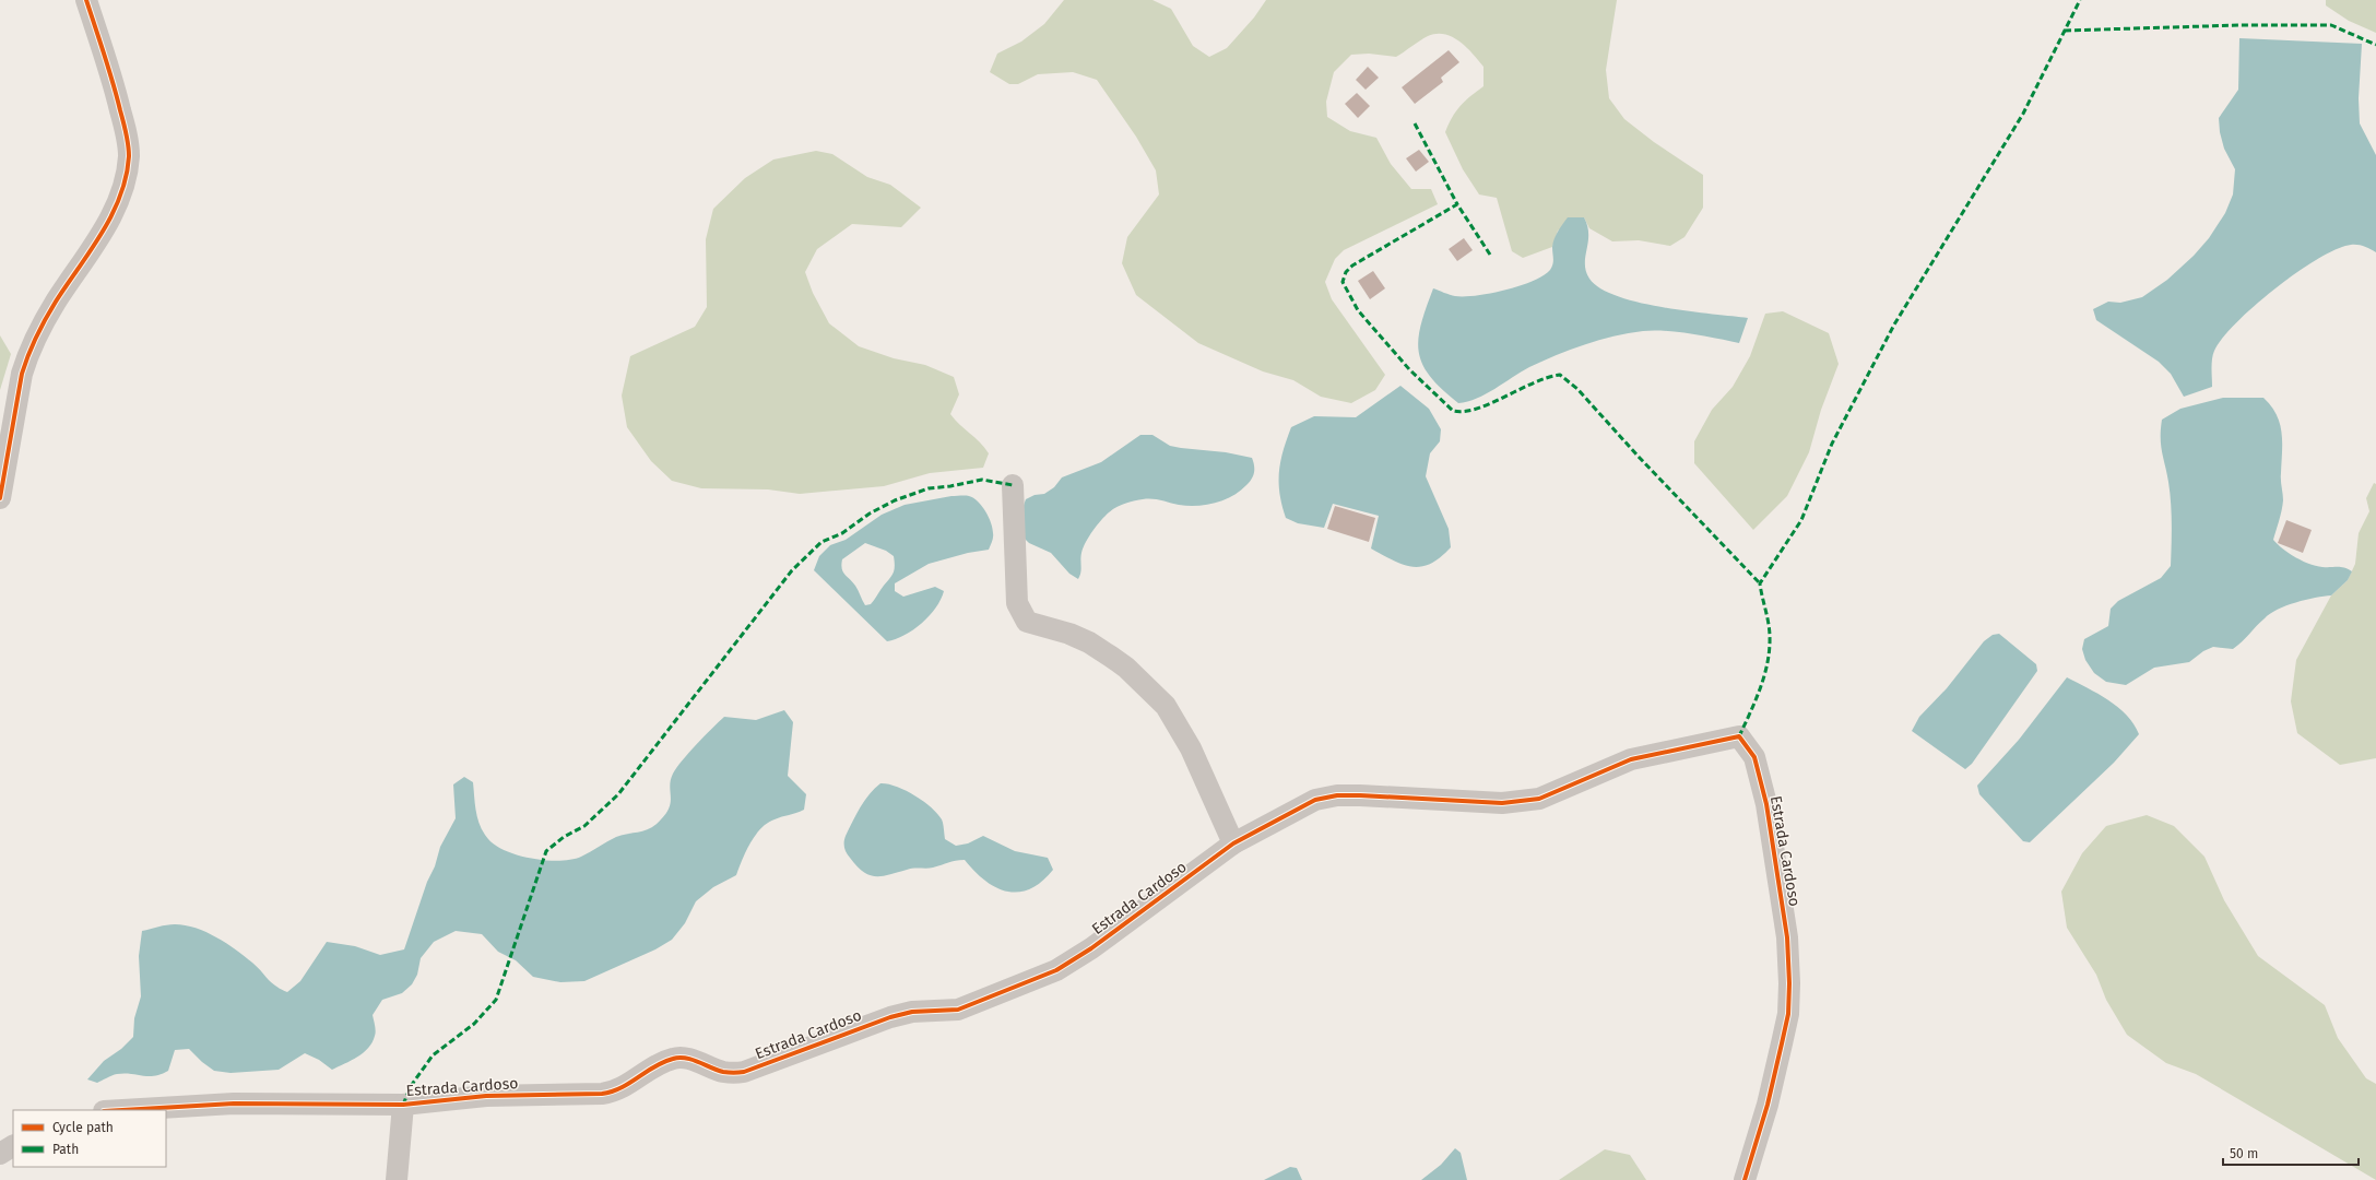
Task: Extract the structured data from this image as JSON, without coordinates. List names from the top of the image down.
{
  "streets": {
    "street": ["Estrada Cardoso"]
  },
  "legend": ["Cycle path", "Path"],
  "scale_bar": "50 m"
}
